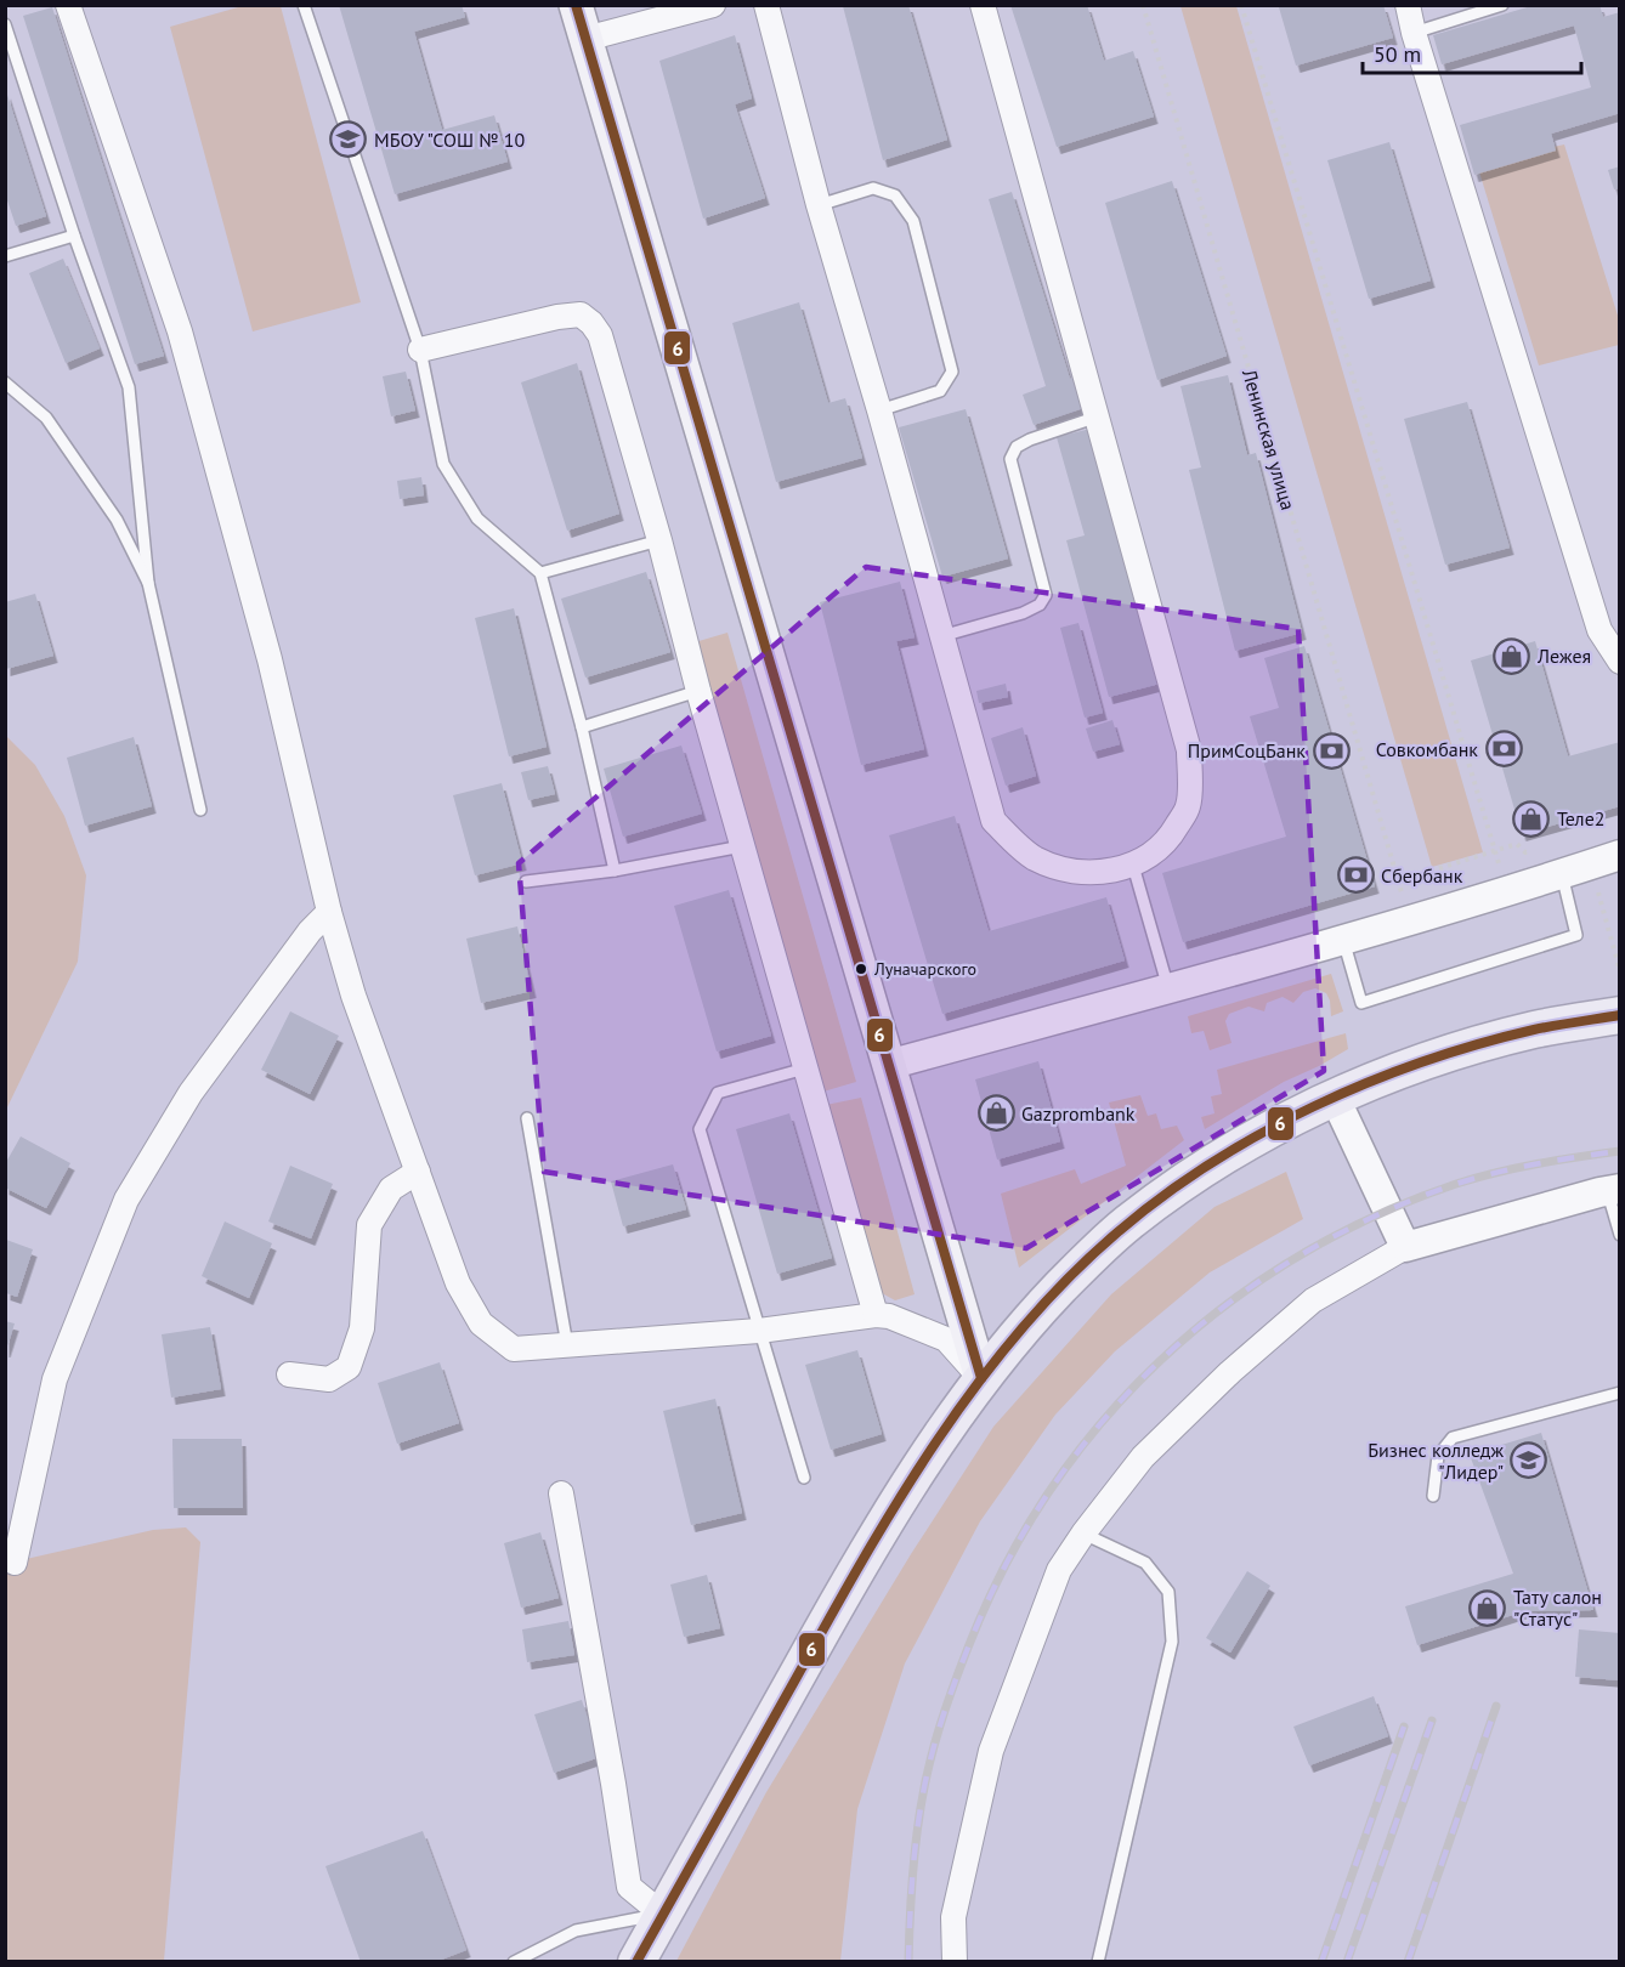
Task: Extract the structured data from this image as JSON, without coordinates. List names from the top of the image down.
{
  "streets": {
    "path": ["Ленинская улица"]
  },
  "places": {
    "school or university": ["МБОУ \"СОШ № 10", "Бизнес колледж \"Лидер\""],
    "shop": [
      "Лежея",
      "Теле2",
      "Gazprombank",
      "Тату салон \"Статус\""
    ],
    "bank": ["Совкомбанк", "ПримСоцБанк", "Сбербанк"],
    "other": ["Луначарского"]
  },
  "lines": ["transit line 6"],
  "scale_bar": "50 m"
}
